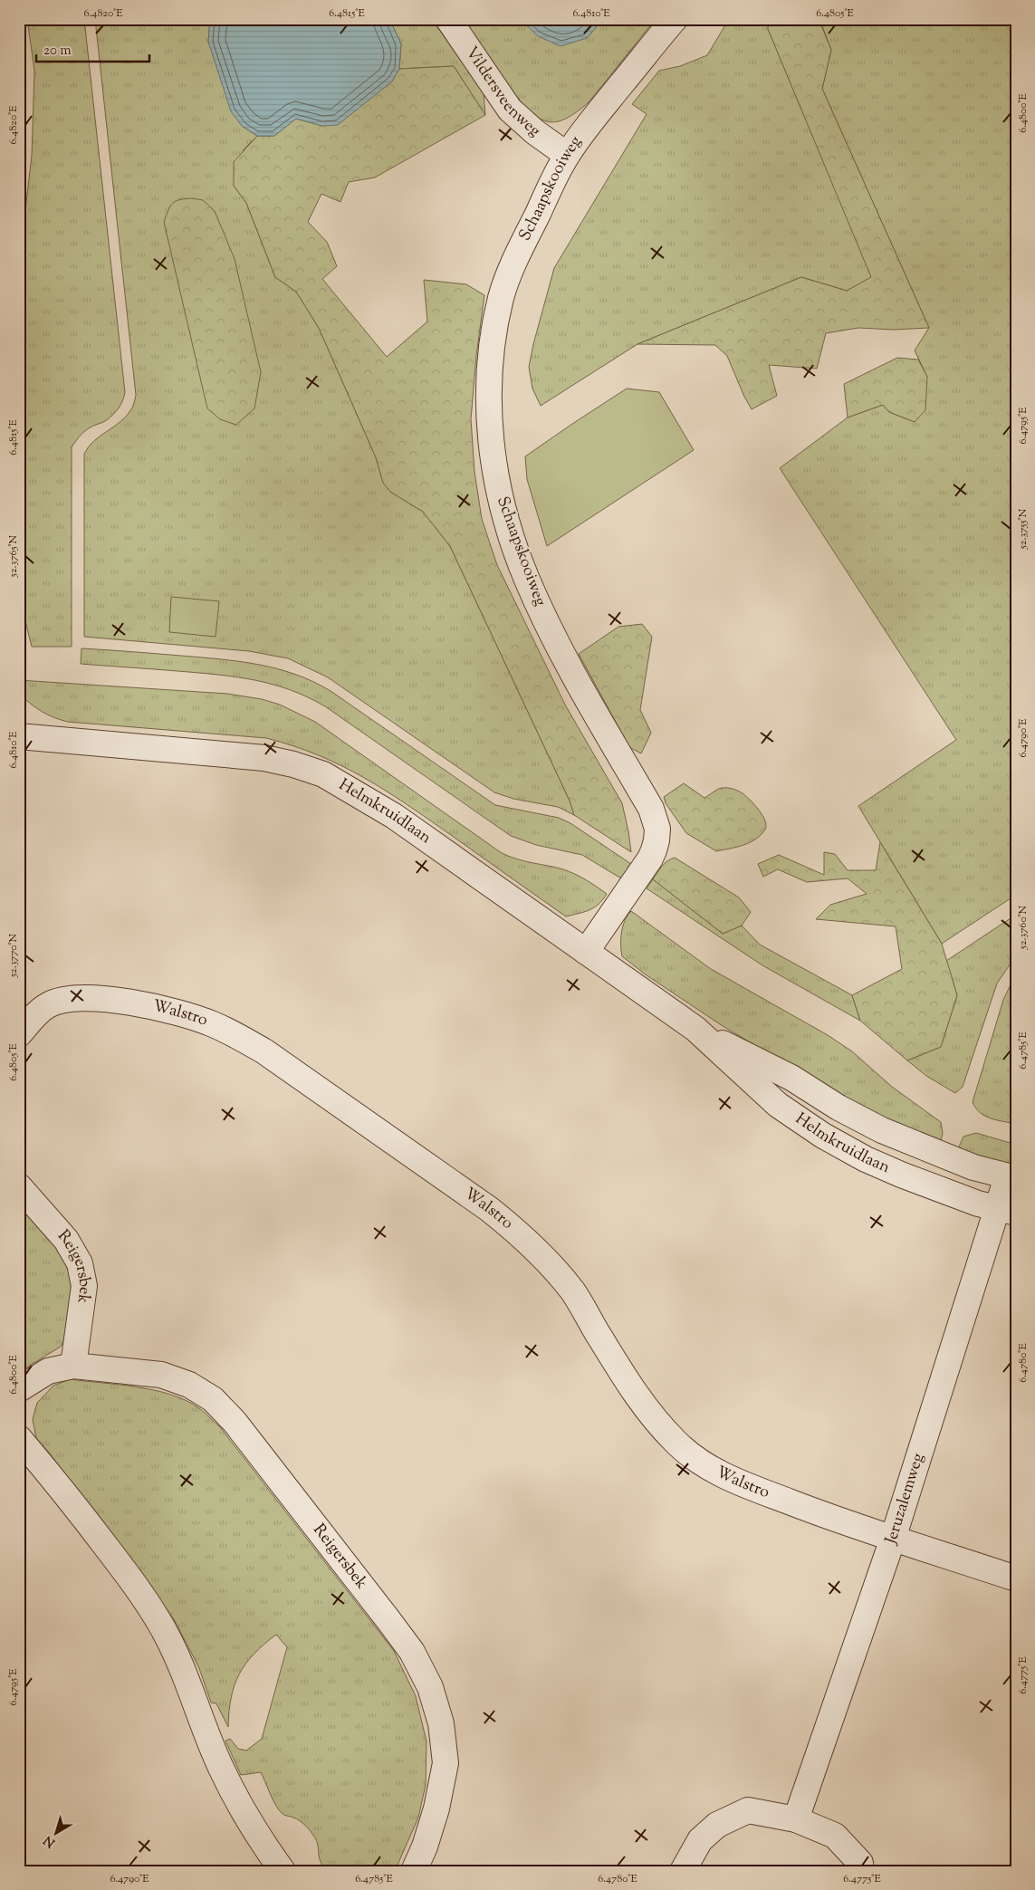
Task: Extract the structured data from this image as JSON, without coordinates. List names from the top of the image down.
{
  "streets": {
    "street": [
      "Vildersveenweg",
      "Schaapskooiweg",
      "Helmkruidlaan",
      "Walstro",
      "Reigersbek",
      "Jeruzalemweg"
    ]
  },
  "crossings": [
    ["Vildersveenweg", "Schaapskooiweg"],
    ["Schaapskooiweg", "Helmkruidlaan"],
    ["Helmkruidlaan", "Jeruzalemweg"],
    ["Walstro", "Jeruzalemweg"]
  ],
  "scale_bar": "20 m",
  "north": "bottom left",
  "coordinates": [
    "6.4820°E",
    "6.4815°E",
    "6.4810°E",
    "6.4805°E",
    "6.4800°E",
    "6.4795°E",
    "52.3755°N",
    "52.3765°N",
    "6.4790°E",
    "52.3760°N",
    "52.3770°N",
    "6.4785°E",
    "6.4780°E",
    "6.4775°E"
  ]
}
